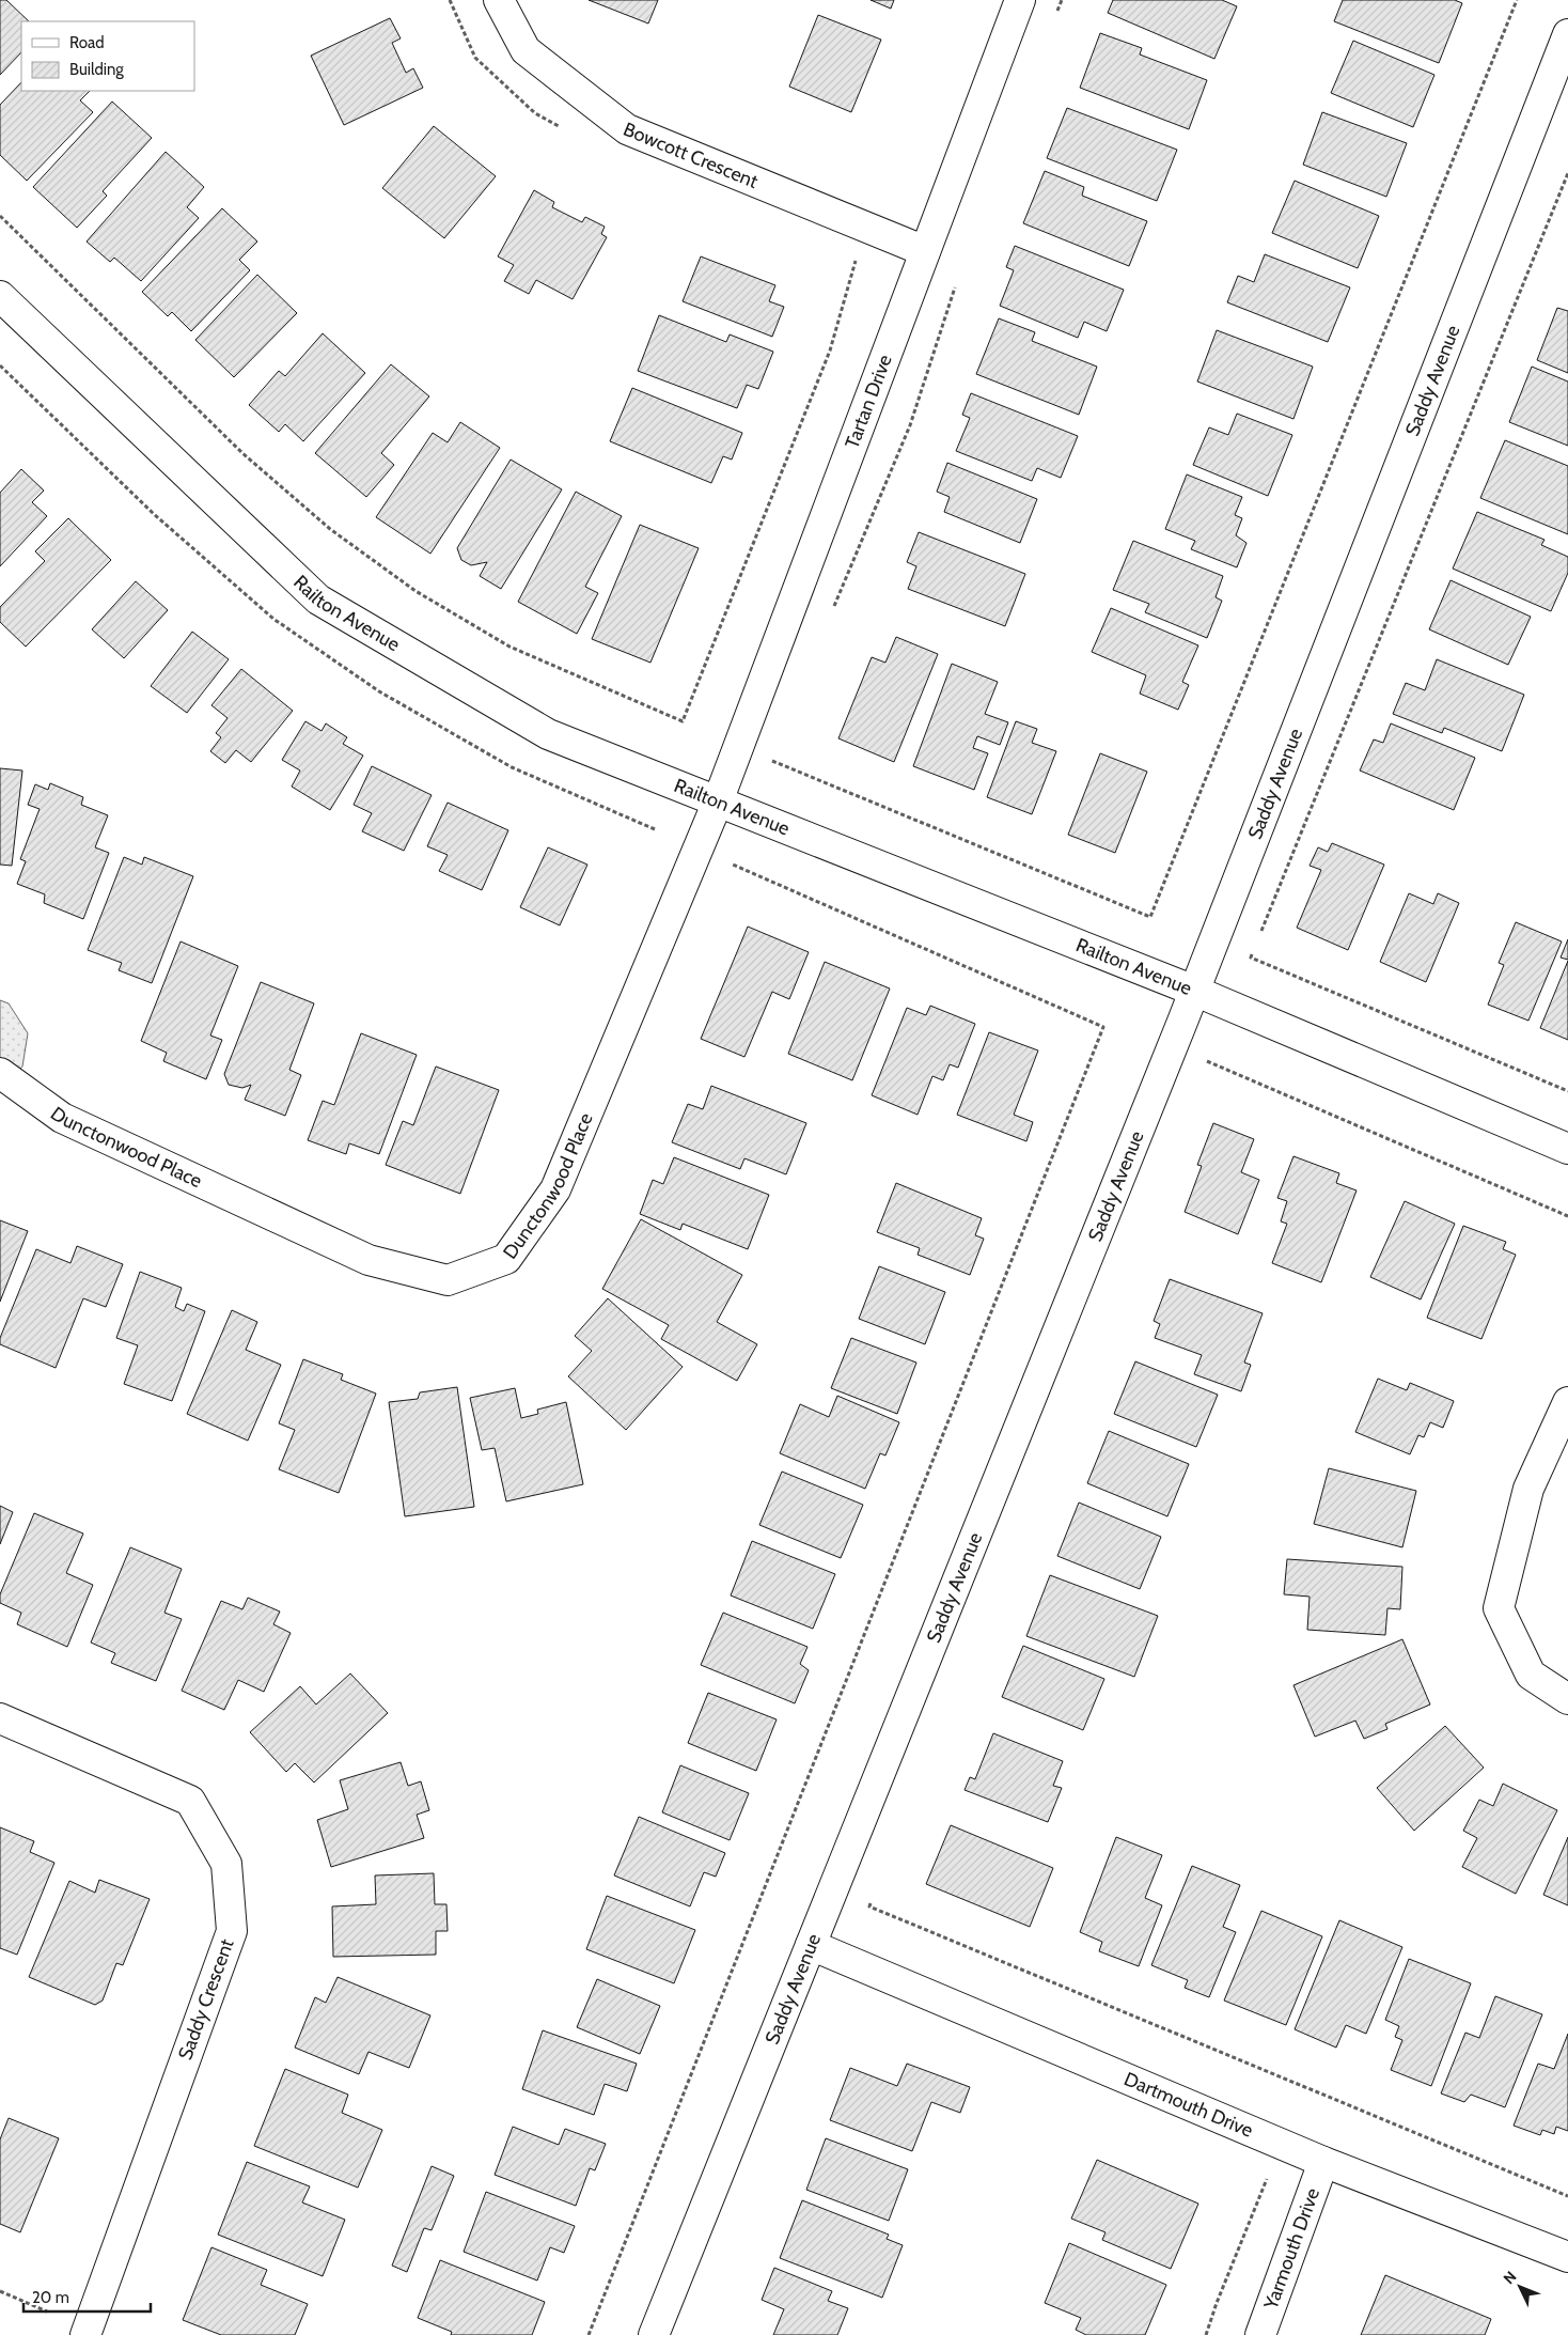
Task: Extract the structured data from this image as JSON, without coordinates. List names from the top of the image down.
{
  "streets": {
    "street": [
      "Bowcott Crescent",
      "Saddy Avenue",
      "Tartan Drive",
      "Railton Avenue",
      "Dunctonwood Place",
      "Saddy Crescent",
      "Dartmouth Drive",
      "Yarmouth Drive"
    ]
  },
  "crossings": [
    ["Bowcott Crescent", "Tartan Drive"],
    ["Saddy Avenue", "Railton Avenue"],
    ["Saddy Avenue", "Dartmouth Drive"],
    ["Tartan Drive", "Railton Avenue"],
    ["Tartan Drive", "Dunctonwood Place"],
    ["Railton Avenue", "Dunctonwood Place"],
    ["Dartmouth Drive", "Yarmouth Drive"]
  ],
  "legend": ["Road", "Building"],
  "scale_bar": "20 m",
  "north": "top left"
}
